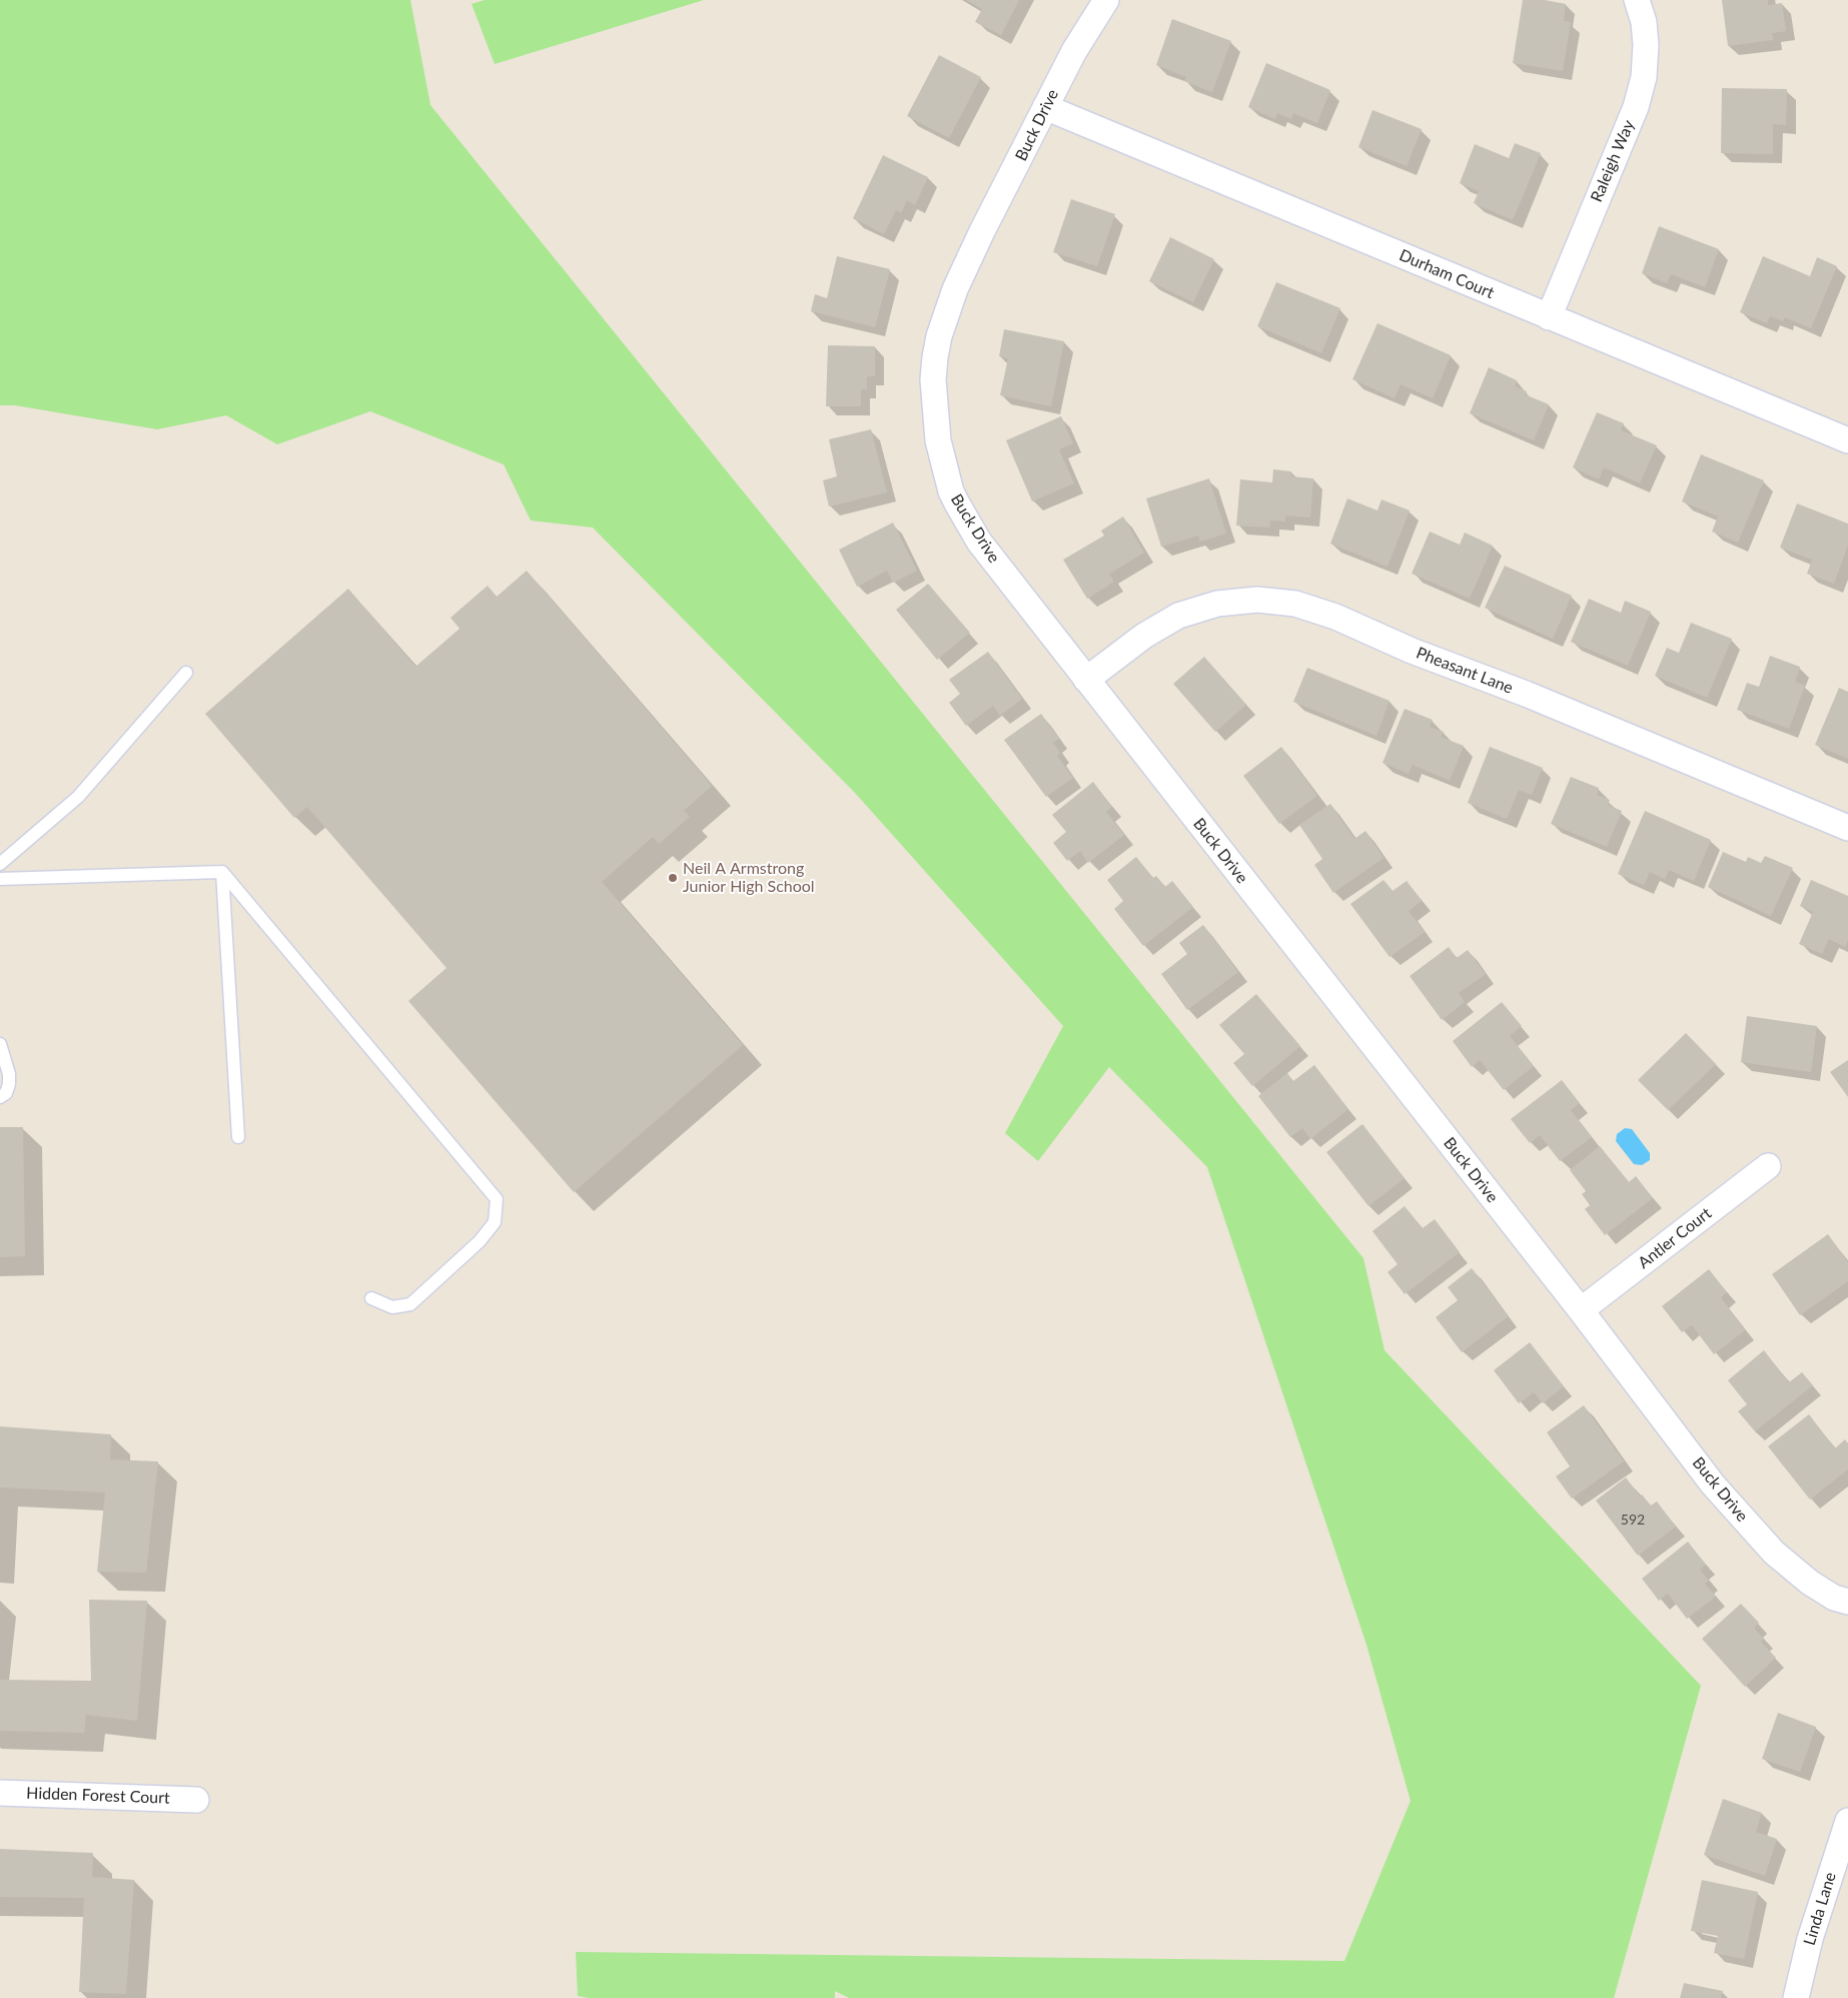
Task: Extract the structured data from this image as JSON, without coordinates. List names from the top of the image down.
{
  "streets": {
    "street": [
      "Buck Drive",
      "Raleigh Way",
      "Durham Court",
      "Pheasant Lane",
      "Antler Court",
      "Hidden Forest Court",
      "Linda Lane"
    ]
  },
  "crossings": [
    ["Buck Drive", "Durham Court"],
    ["Buck Drive", "Pheasant Lane"],
    ["Buck Drive", "Antler Court"],
    ["Raleigh Way", "Durham Court"]
  ],
  "places": ["Neil A Armstrong Junior High School"],
  "house_numbers": ["592"]
}
